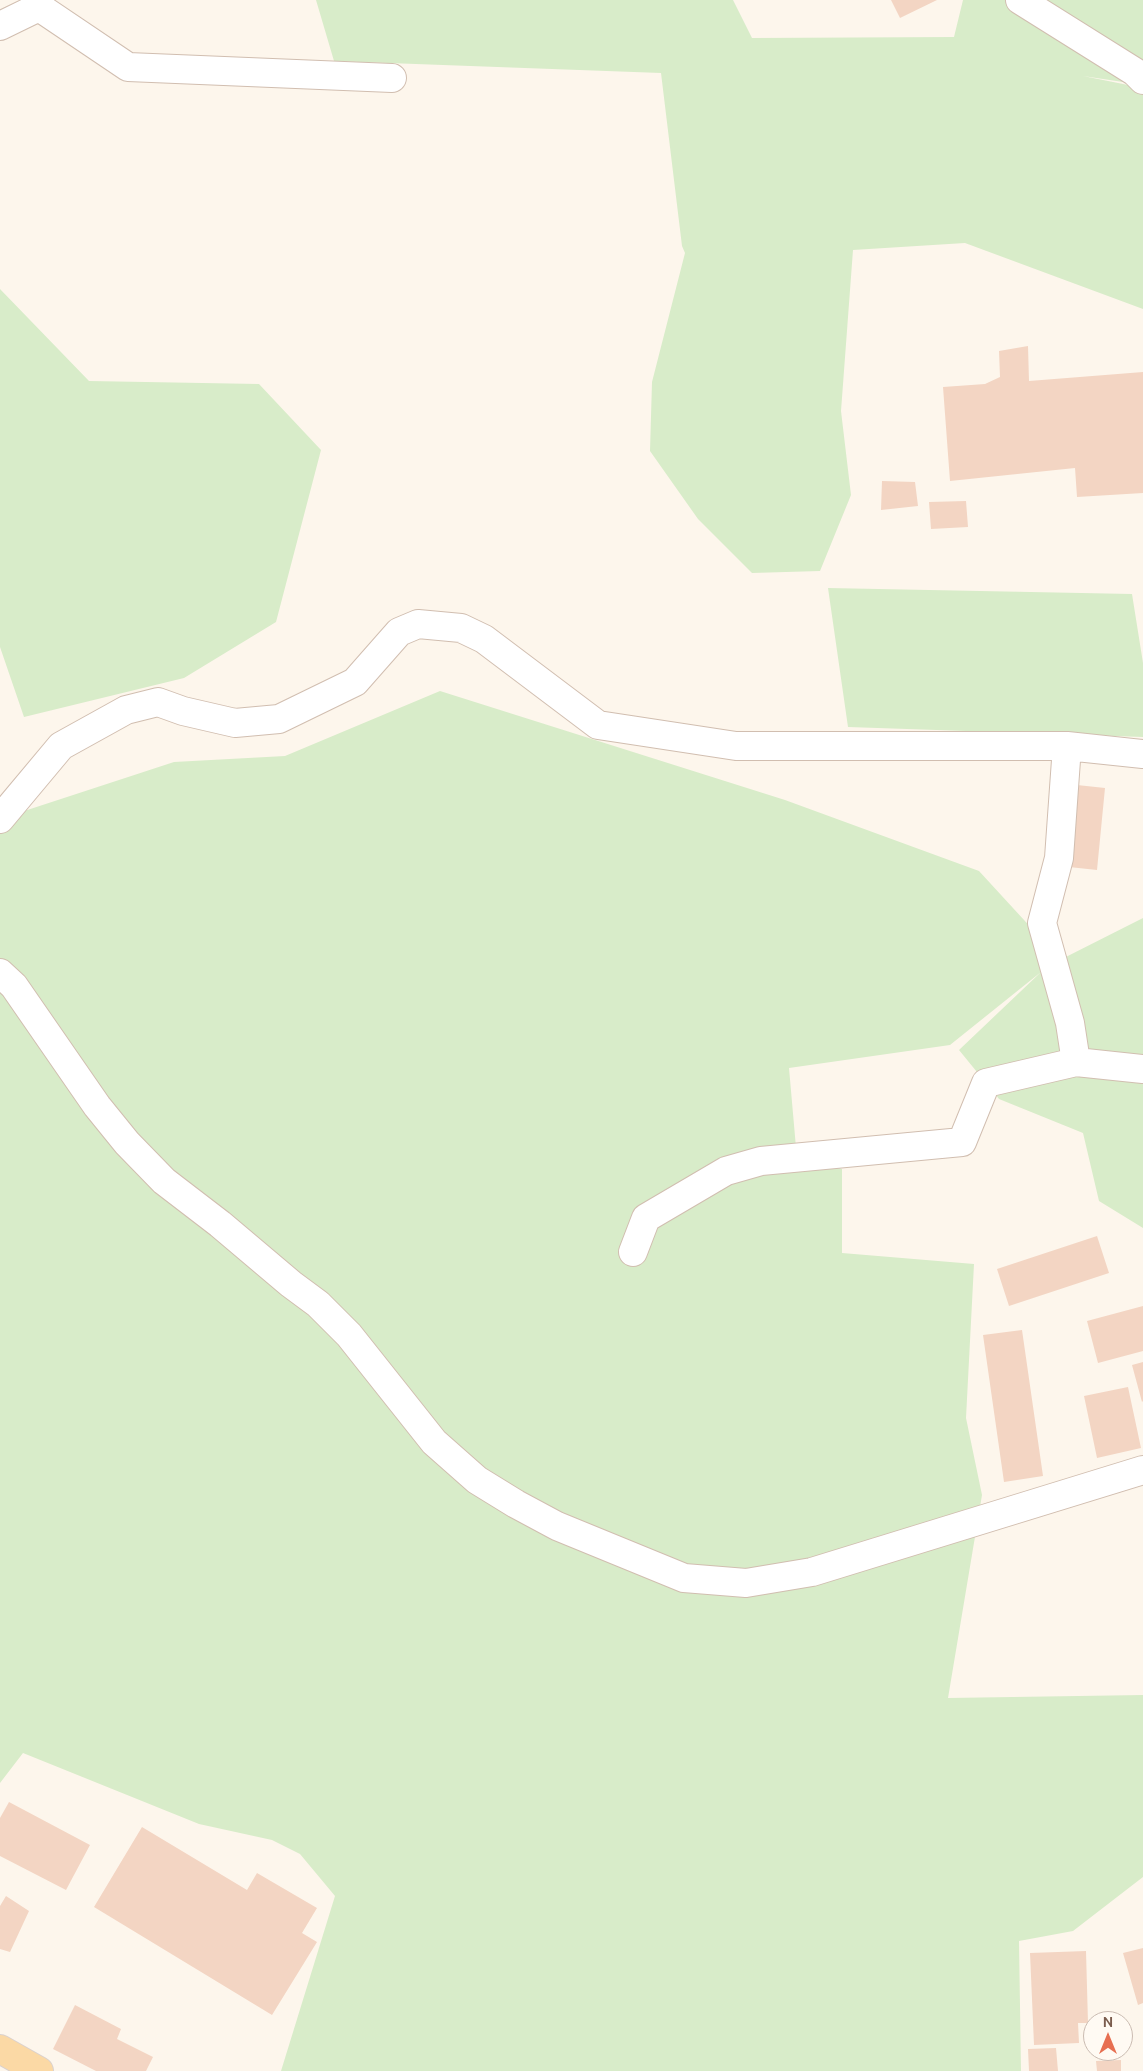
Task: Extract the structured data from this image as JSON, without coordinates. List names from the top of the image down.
{
  "north": "top"
}
